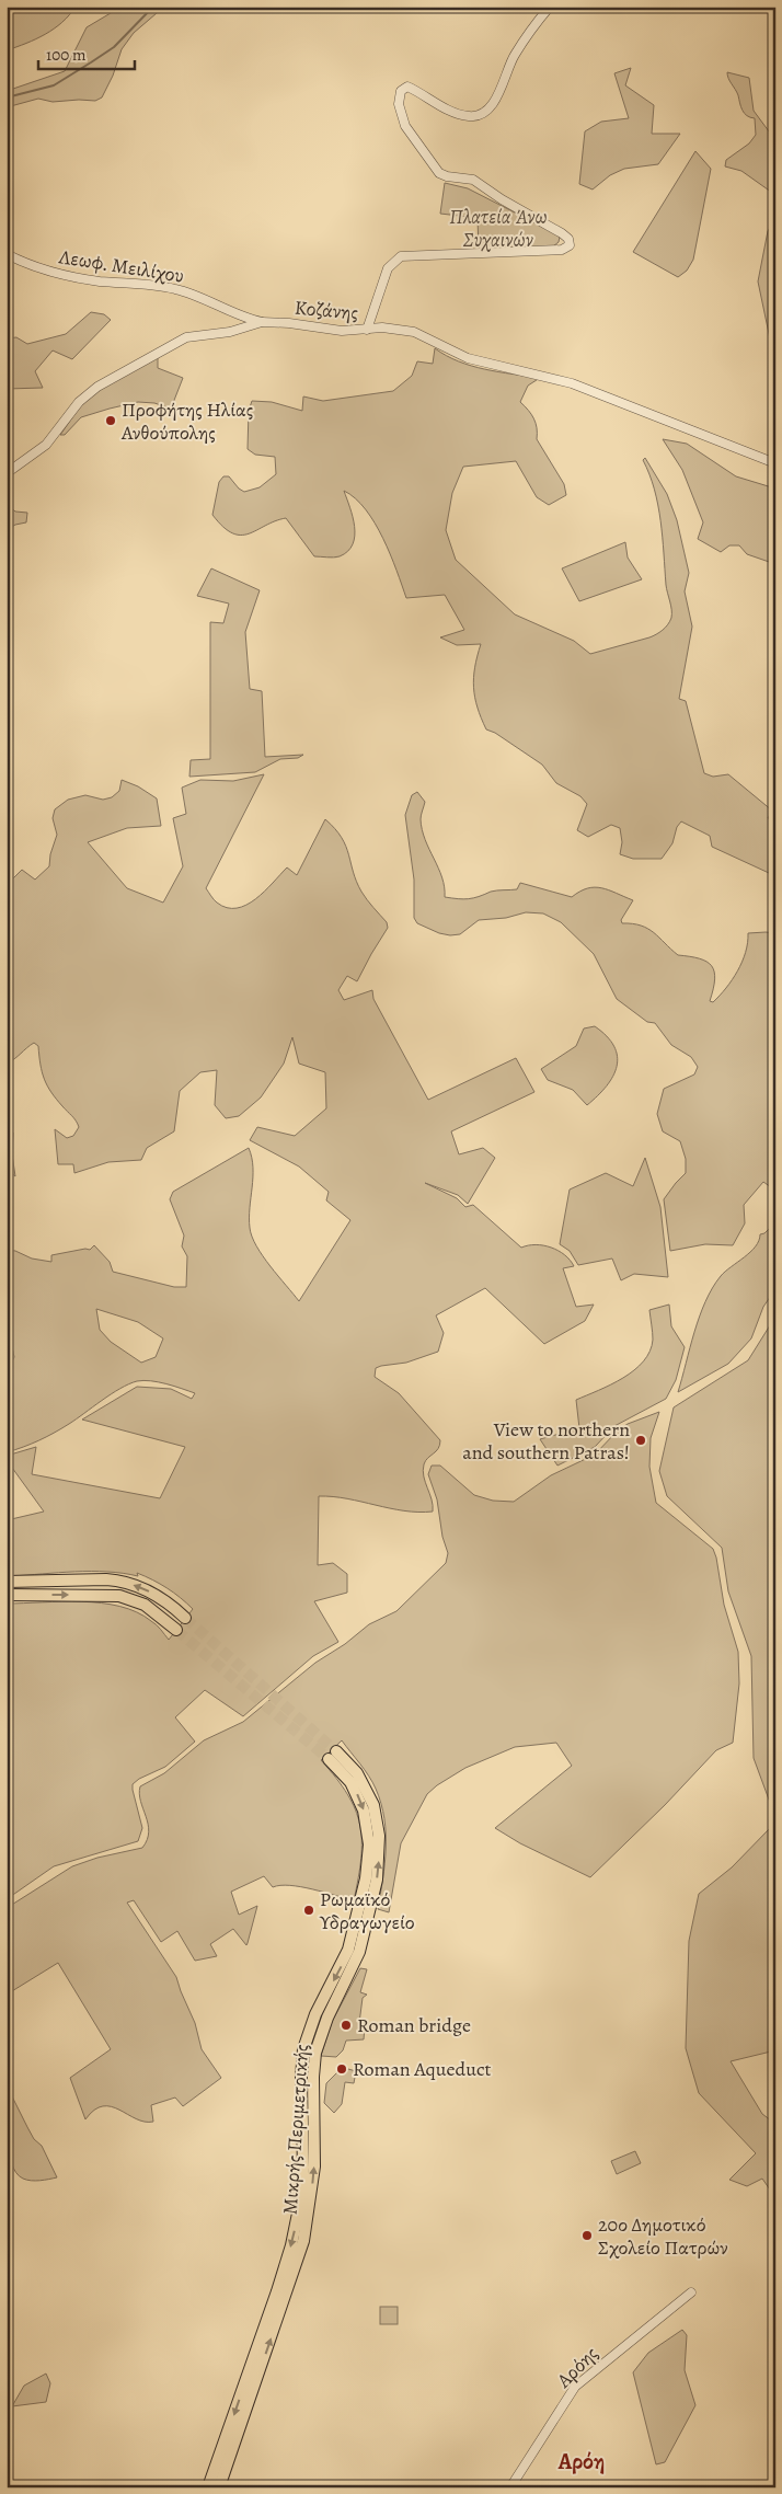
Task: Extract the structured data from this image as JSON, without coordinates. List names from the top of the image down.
{
  "streets": {
    "main road": ["Μικρής Περιμετρικής"],
    "street": ["Λεωφ. Μειλίχου", "Κοζάνης", "Αρόης"]
  },
  "crossings": [
    ["Λεωφ. Μειλίχου", "Κοζάνης"]
  ],
  "districts": ["Αρόη"],
  "parks": ["Πλατεία Άνω Συχαινών"],
  "places": [
    "Προφήτης Ηλίας Ανθούπολης",
    "View to northern and southern Patras!",
    "Ρωμαϊκό Υδραγωγείο",
    "Roman bridge",
    "Roman Aqueduct",
    "20ο Δημοτικό Σχολείο Πατρών"
  ],
  "scale_bar": "100 m"
}
